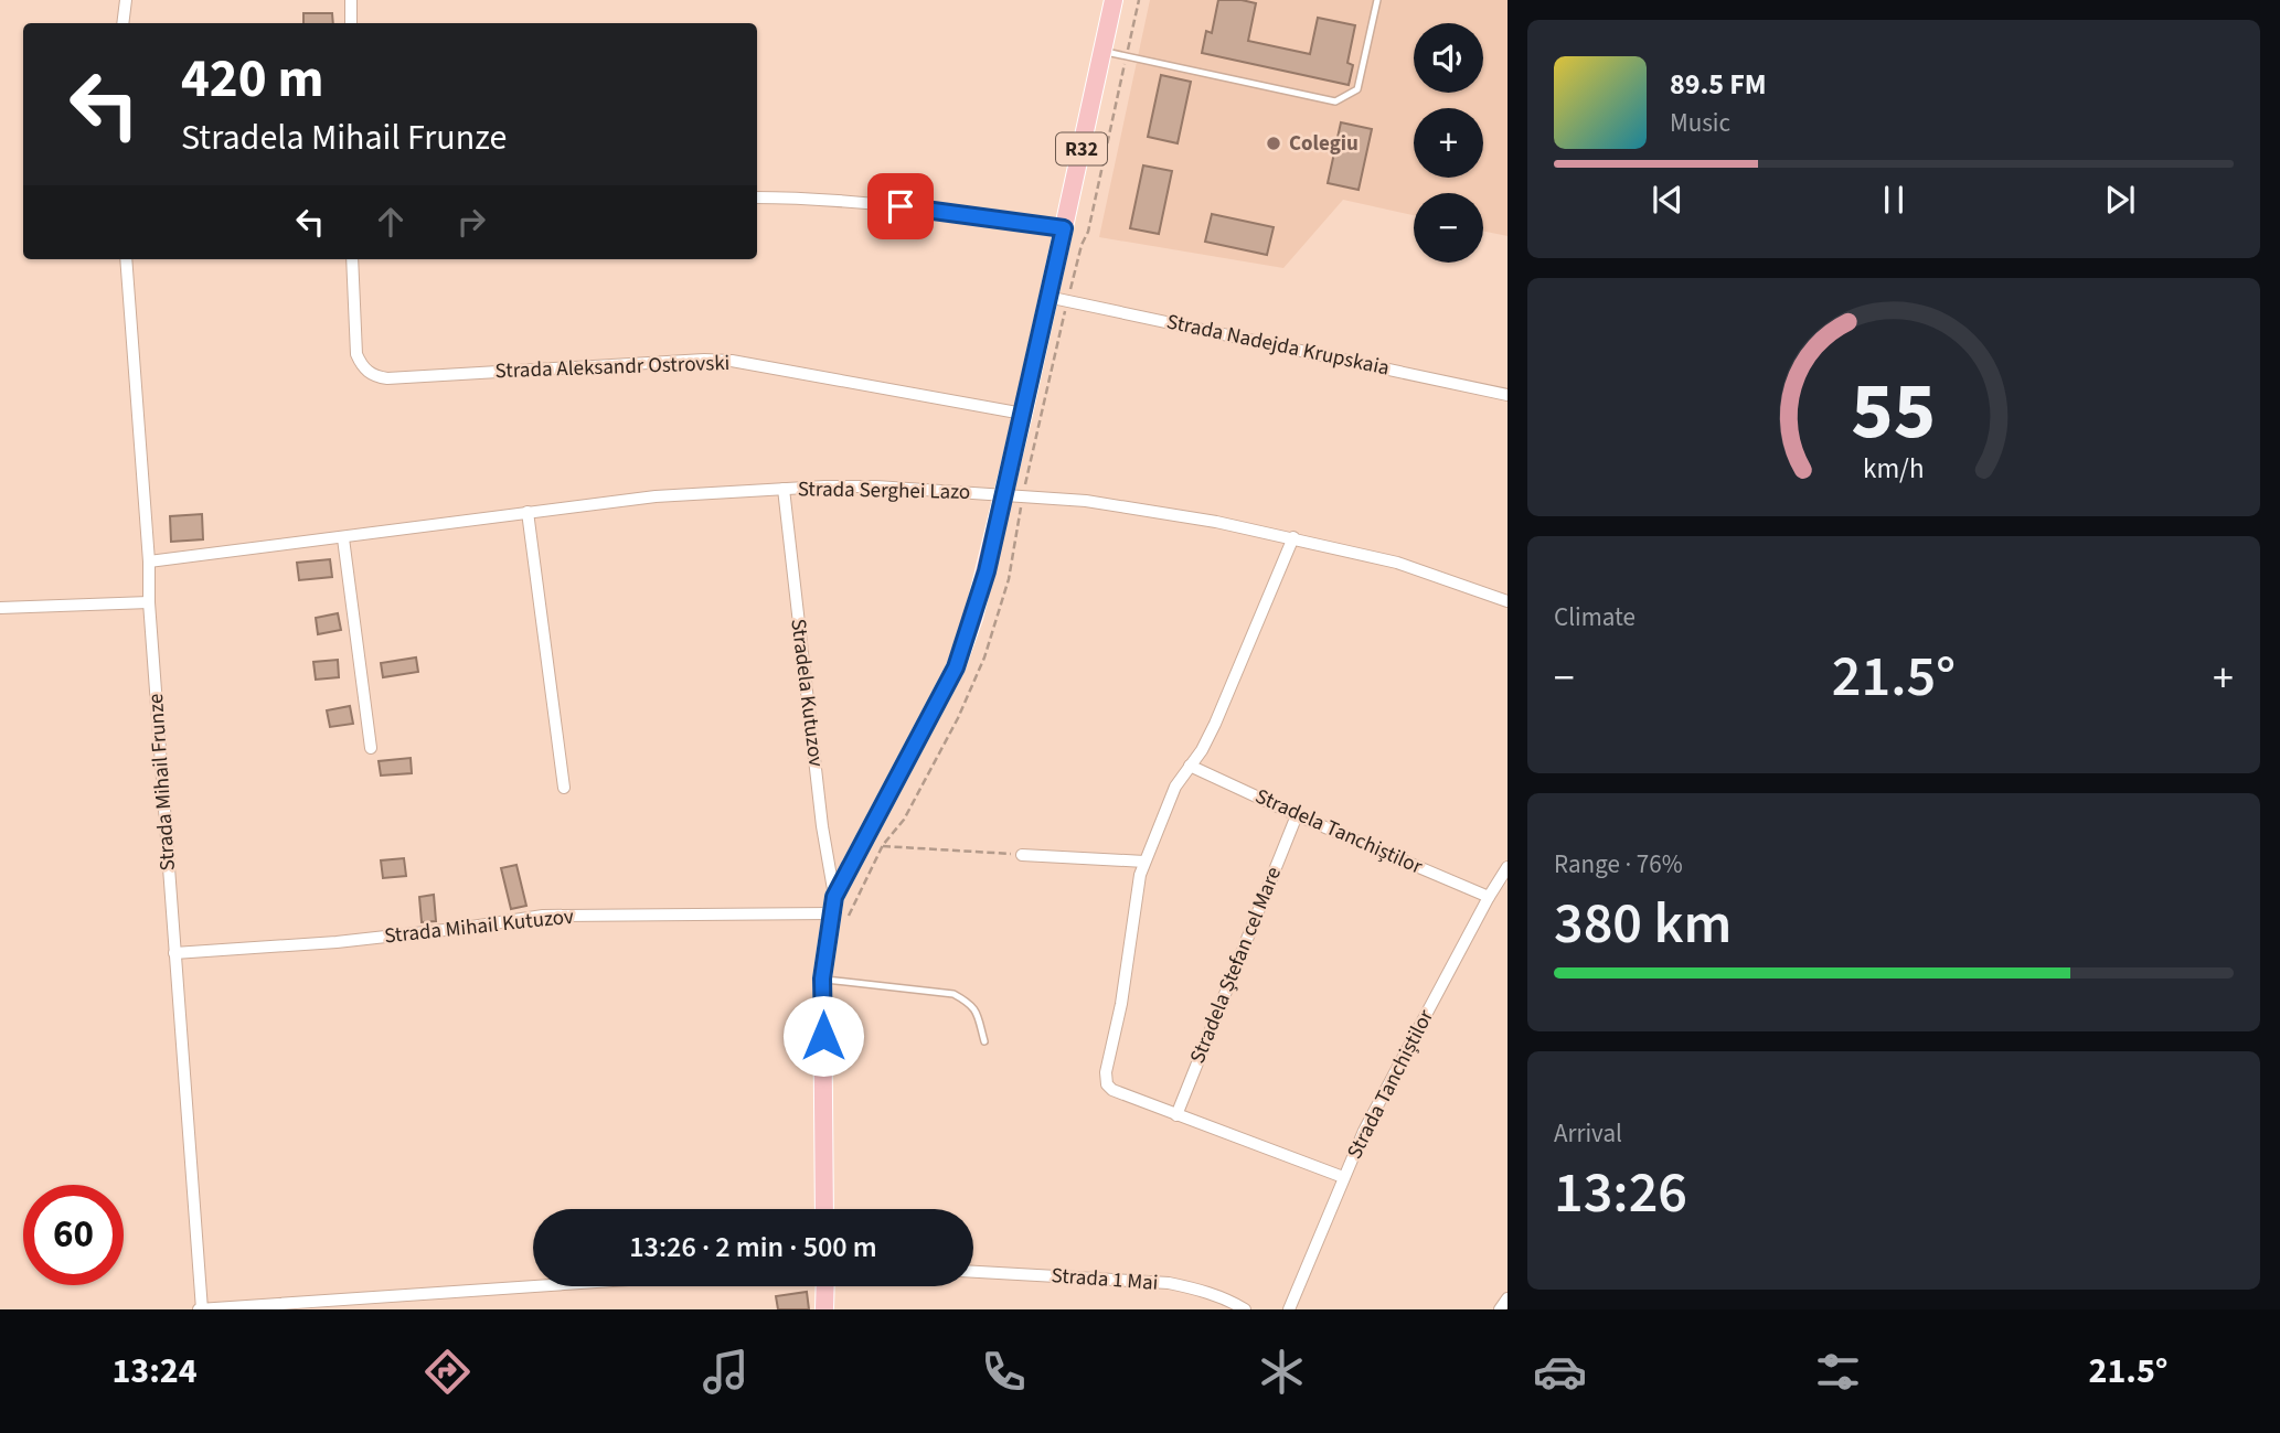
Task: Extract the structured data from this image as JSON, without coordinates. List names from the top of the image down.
{
  "streets": {
    "main road": ["R32"],
    "street": [
      "Strada Nadejda Krupskaia",
      "Strada Aleksandr Ostrovski",
      "Strada Serghei Lazo",
      "Stradela Kutuzov",
      "Strada Mihail Frunze",
      "Stradela Tanchiștilor",
      "Strada Mihail Kutuzov",
      "Stradela Ștefan cel Mare",
      "Strada Tanchiștilor",
      "Strada 1 Mai"
    ]
  },
  "crossings": [
    ["R32", "Strada Nadejda Krupskaia"],
    ["R32", "Strada Aleksandr Ostrovski"],
    ["R32", "Strada Serghei Lazo"],
    ["R32", "Stradela Kutuzov"],
    ["R32", "Strada Mihail Kutuzov"],
    ["Strada Serghei Lazo", "Stradela Kutuzov"],
    ["Strada Serghei Lazo", "Strada Mihail Frunze"],
    ["Stradela Kutuzov", "Strada Mihail Kutuzov"],
    ["Strada Mihail Frunze", "Strada Mihail Kutuzov"],
    ["Stradela Tanchiștilor", "Stradela Ștefan cel Mare"],
    ["Stradela Tanchiștilor", "Strada Tanchiștilor"]
  ],
  "places": ["Colegiu"],
  "page": {
    "map_buttons": ["+", "−"],
    "turn": ["420 m", "Stradela Mihail Frunze"],
    "song": ["89.5 FM", "Music"],
    "tile": [
      "Climate",
      ["Range · 76%", "380 km"],
      ["Arrival", "13:26"]
    ],
    "heat": ["−", "21.5°", "+"],
    "limit": "60",
    "trip": "13:26 · 2 min · 500 m",
    "tabs": ["13:24", "21.5°"],
    "gauge": ["55", "km/h"]
  }
}
